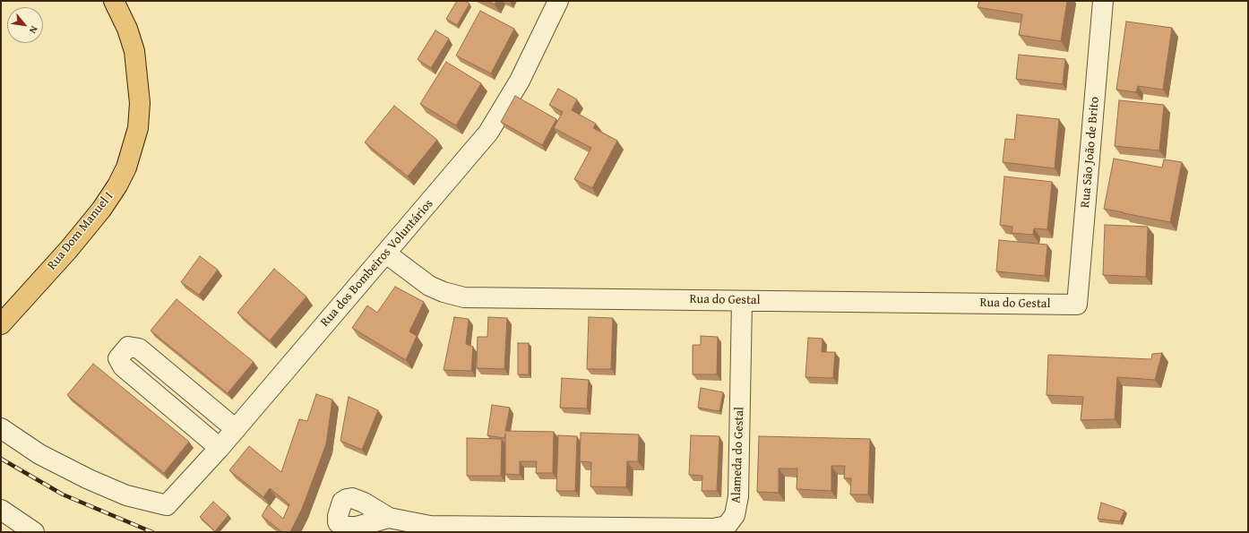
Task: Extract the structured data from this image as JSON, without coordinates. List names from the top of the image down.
{
  "streets": {
    "main road": ["Rua Dom Manuel I"],
    "street": [
      "Rua São João de Brito",
      "Rua dos Bombeiros Voluntários",
      "Rua do Gestal",
      "Alameda do Gestal"
    ]
  },
  "crossings": [
    ["Rua São João de Brito", "Rua do Gestal"],
    ["Rua dos Bombeiros Voluntários", "Rua do Gestal"],
    ["Rua do Gestal", "Alameda do Gestal"]
  ],
  "north": "bottom right"
}
